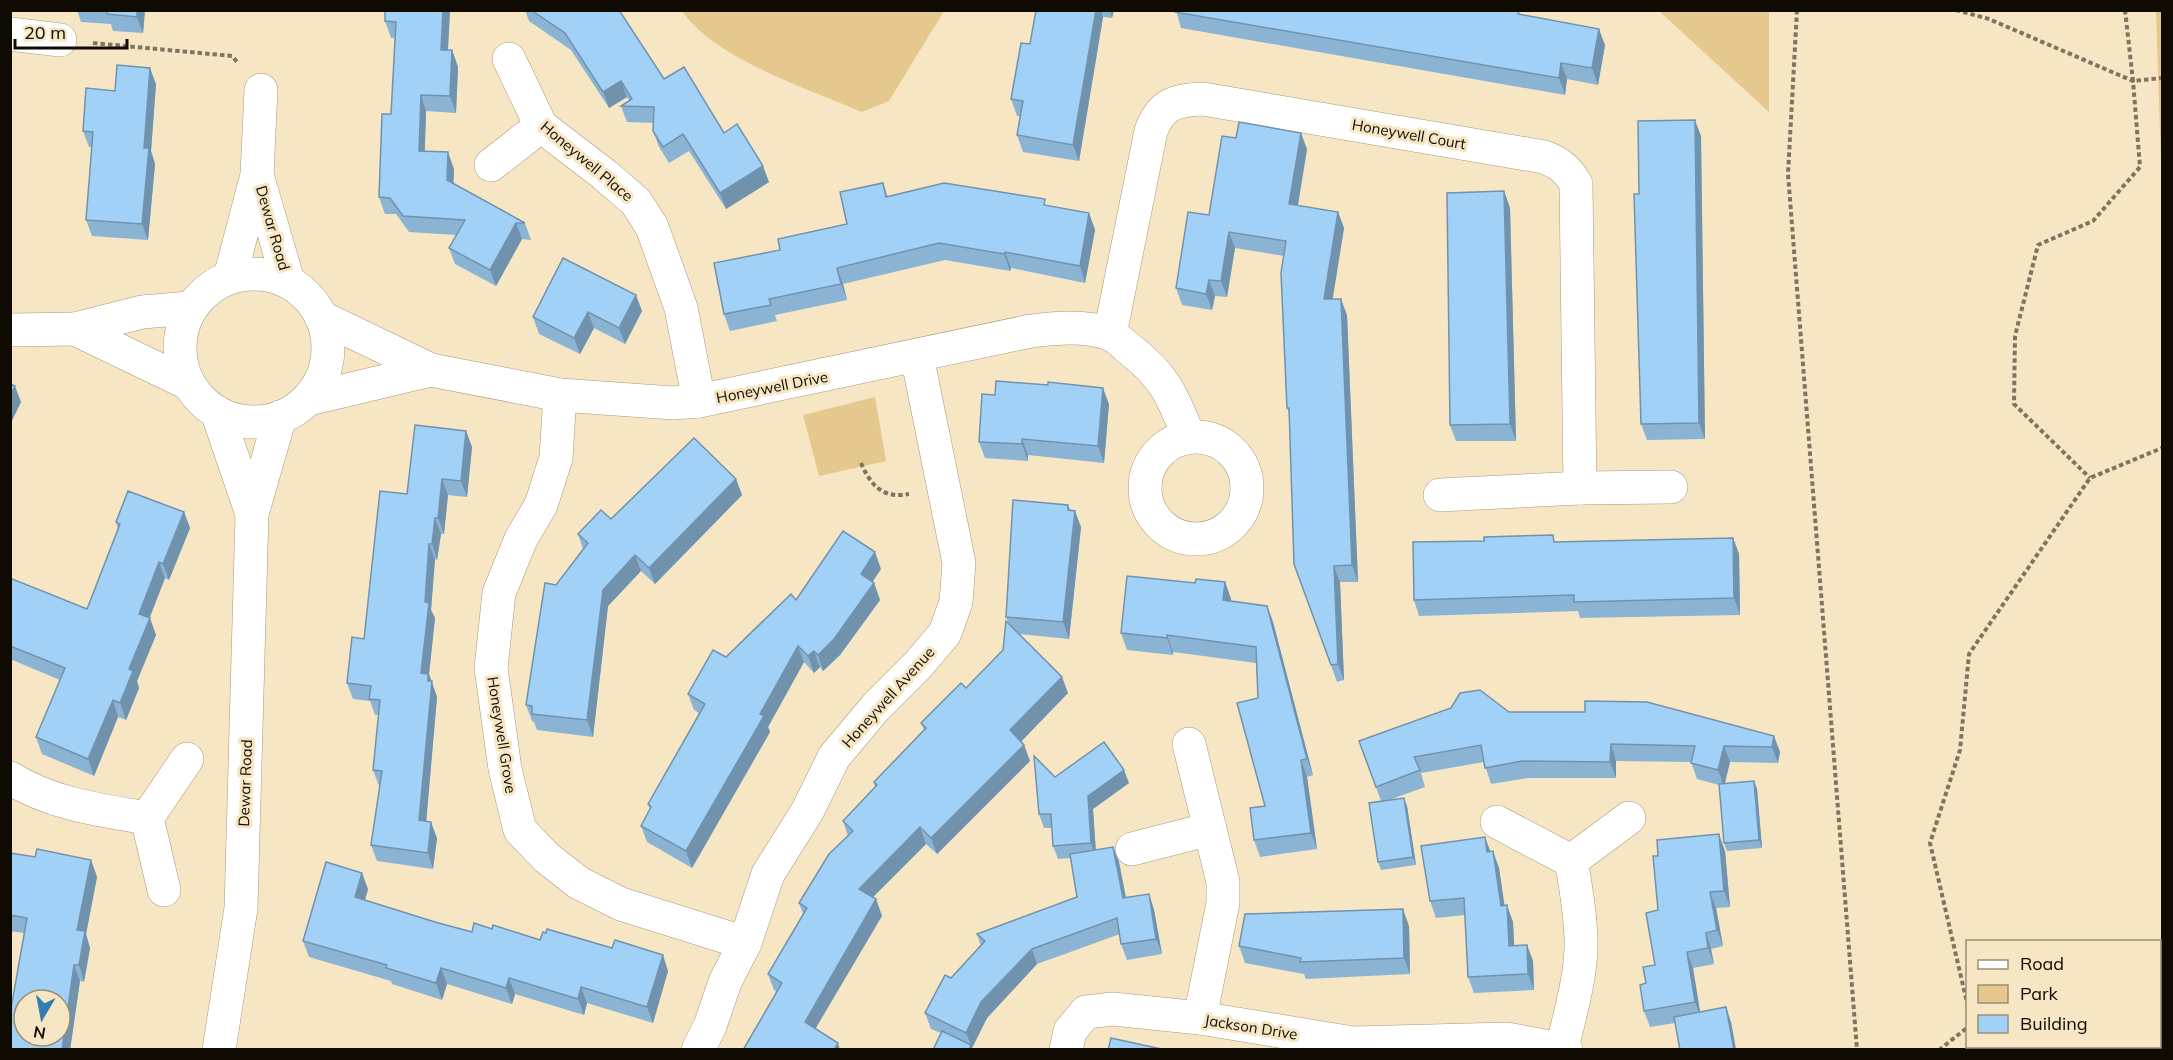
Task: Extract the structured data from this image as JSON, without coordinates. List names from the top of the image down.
{
  "streets": {
    "street": [
      "Honeywell Court",
      "Honeywell Place",
      "Dewar Road",
      "Honeywell Drive",
      "Honeywell Avenue",
      "Honeywell Grove",
      "Jackson Drive"
    ]
  },
  "crossings": [
    ["Honeywell Court", "Honeywell Drive"],
    ["Honeywell Place", "Honeywell Drive"],
    ["Dewar Road", "Honeywell Drive"],
    ["Honeywell Drive", "Honeywell Avenue"],
    ["Honeywell Drive", "Honeywell Grove"],
    ["Honeywell Avenue", "Honeywell Grove"]
  ],
  "legend": ["Road", "Park", "Building"],
  "scale_bar": "20 m",
  "north": "bottom"
}
